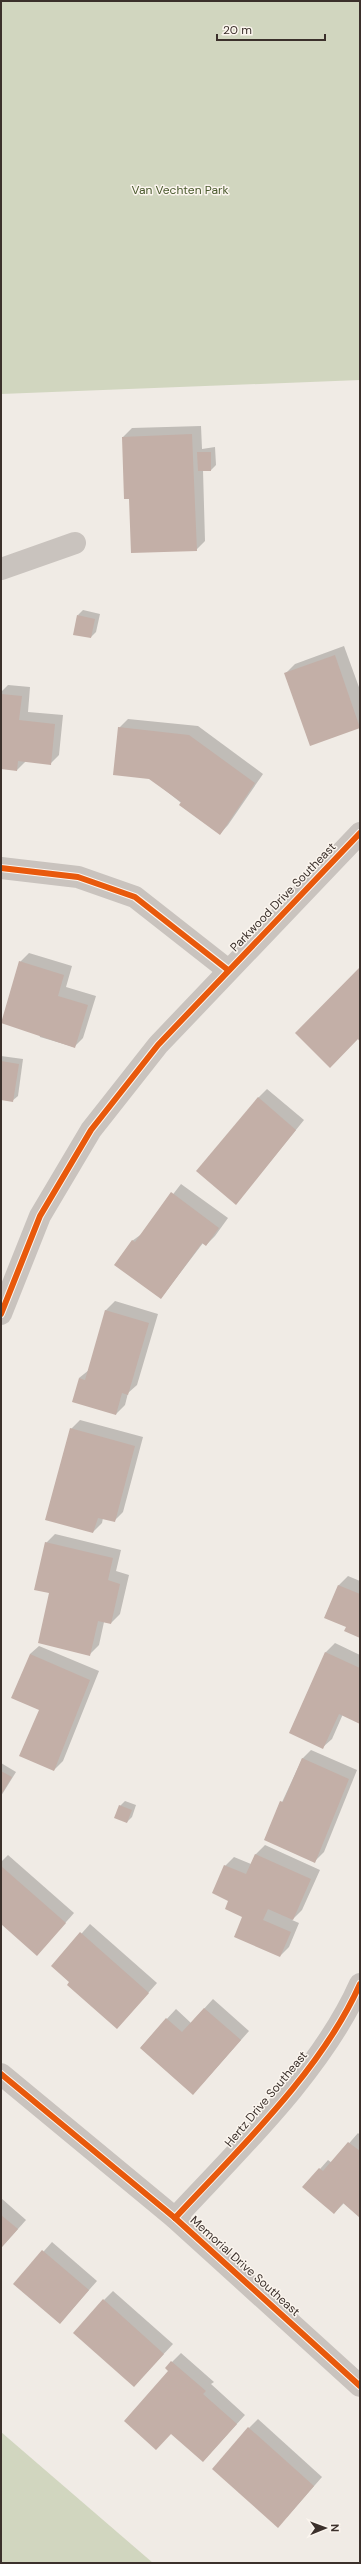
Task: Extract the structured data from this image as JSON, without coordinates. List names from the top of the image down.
{
  "streets": {
    "street": ["Parkwood Drive Southeast", "Hertz Drive Southeast", "Memorial Drive Southeast"]
  },
  "crossings": [
    ["Hertz Drive Southeast", "Memorial Drive Southeast"]
  ],
  "parks": ["Van Vechten Park"],
  "scale_bar": "20 m",
  "north": "right"
}
